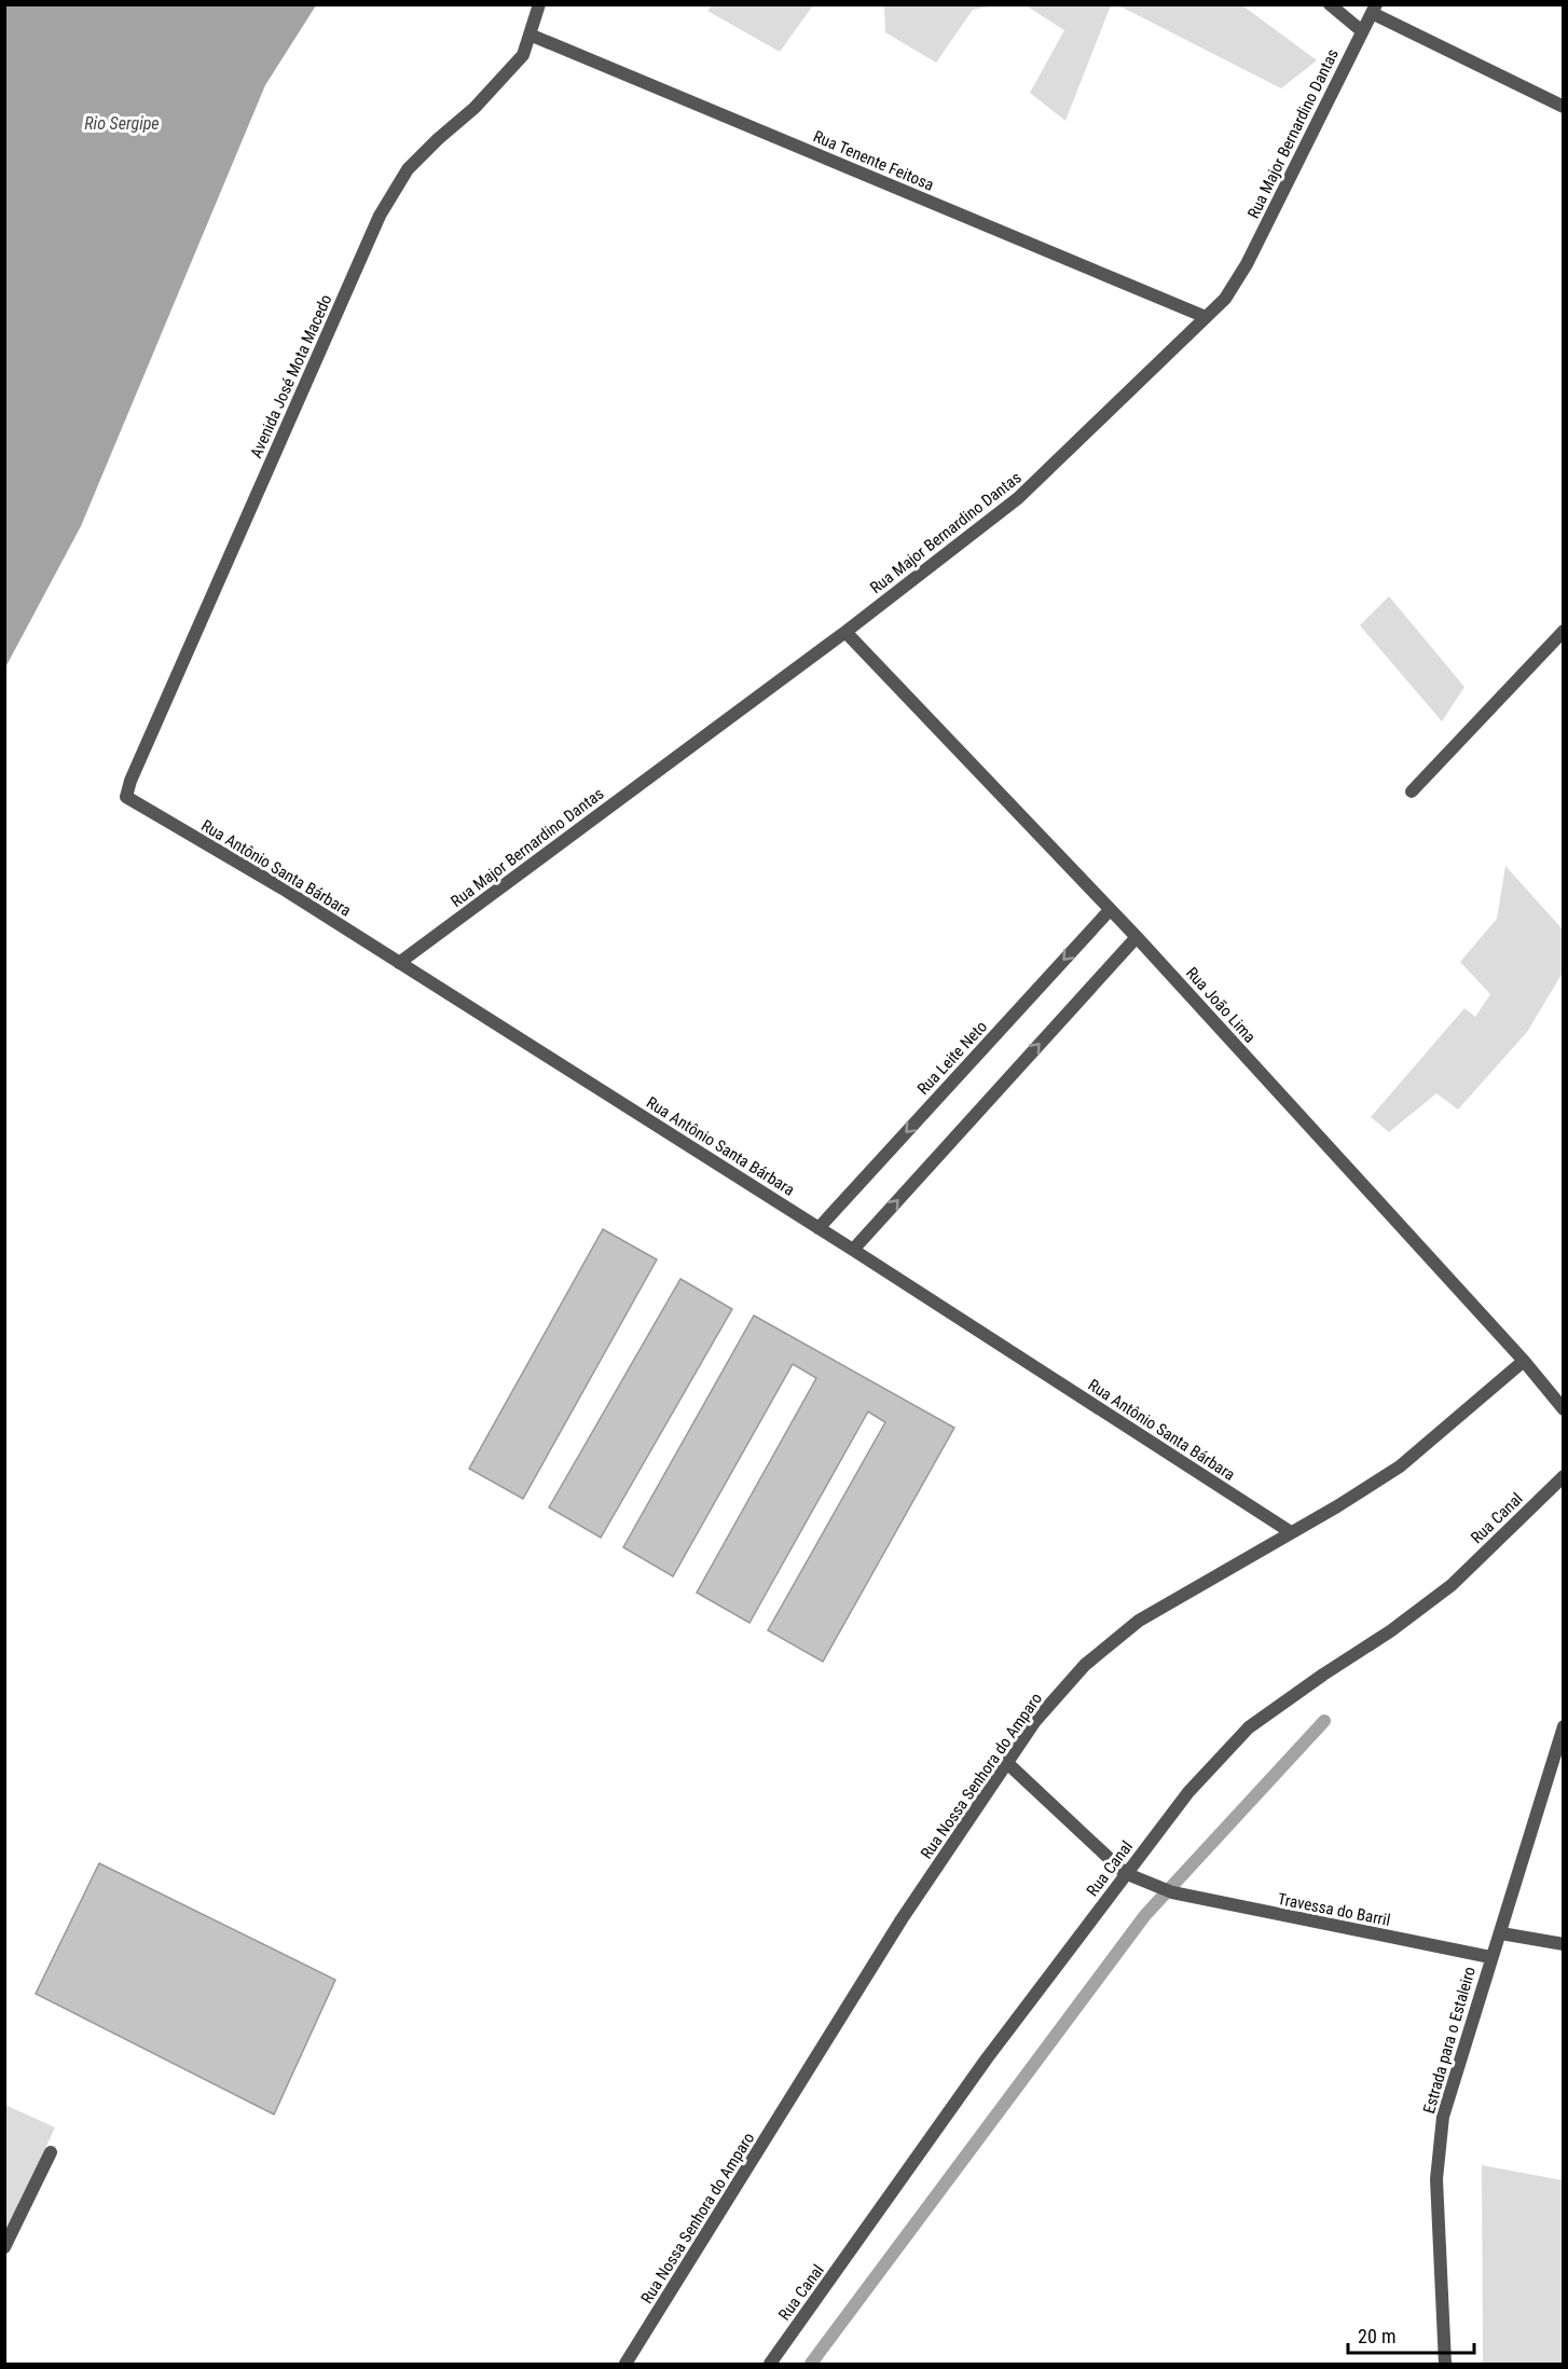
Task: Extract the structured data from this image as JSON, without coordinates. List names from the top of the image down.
{
  "streets": {
    "street": [
      "Rua Major Bernardino Dantas",
      "Rua Tenente Feitosa",
      "Avenida José Mota Macedo",
      "Rua Antônio Santa Bárbara",
      "Rua João Lima",
      "Rua Leite Neto",
      "Rua Canal",
      "Rua Nossa Senhora do Amparo",
      "Travessa do Barril",
      "Estrada para o Estaleiro"
    ]
  },
  "crossings": [
    ["Rua Major Bernardino Dantas", "Rua Tenente Feitosa"],
    ["Rua Major Bernardino Dantas", "Rua Antônio Santa Bárbara"],
    ["Rua Major Bernardino Dantas", "Rua João Lima"],
    ["Rua Tenente Feitosa", "Avenida José Mota Macedo"],
    ["Avenida José Mota Macedo", "Rua Antônio Santa Bárbara"],
    ["Rua Antônio Santa Bárbara", "Rua Leite Neto"],
    ["Rua Antônio Santa Bárbara", "Rua Nossa Senhora do Amparo"],
    ["Rua João Lima", "Rua Leite Neto"],
    ["Rua João Lima", "Rua Nossa Senhora do Amparo"],
    ["Rua Canal", "Travessa do Barril"],
    ["Rua Nossa Senhora do Amparo", "Travessa do Barril"],
    ["Travessa do Barril", "Estrada para o Estaleiro"]
  ],
  "water": ["Rio Sergipe"],
  "scale_bar": "20 m"
}
